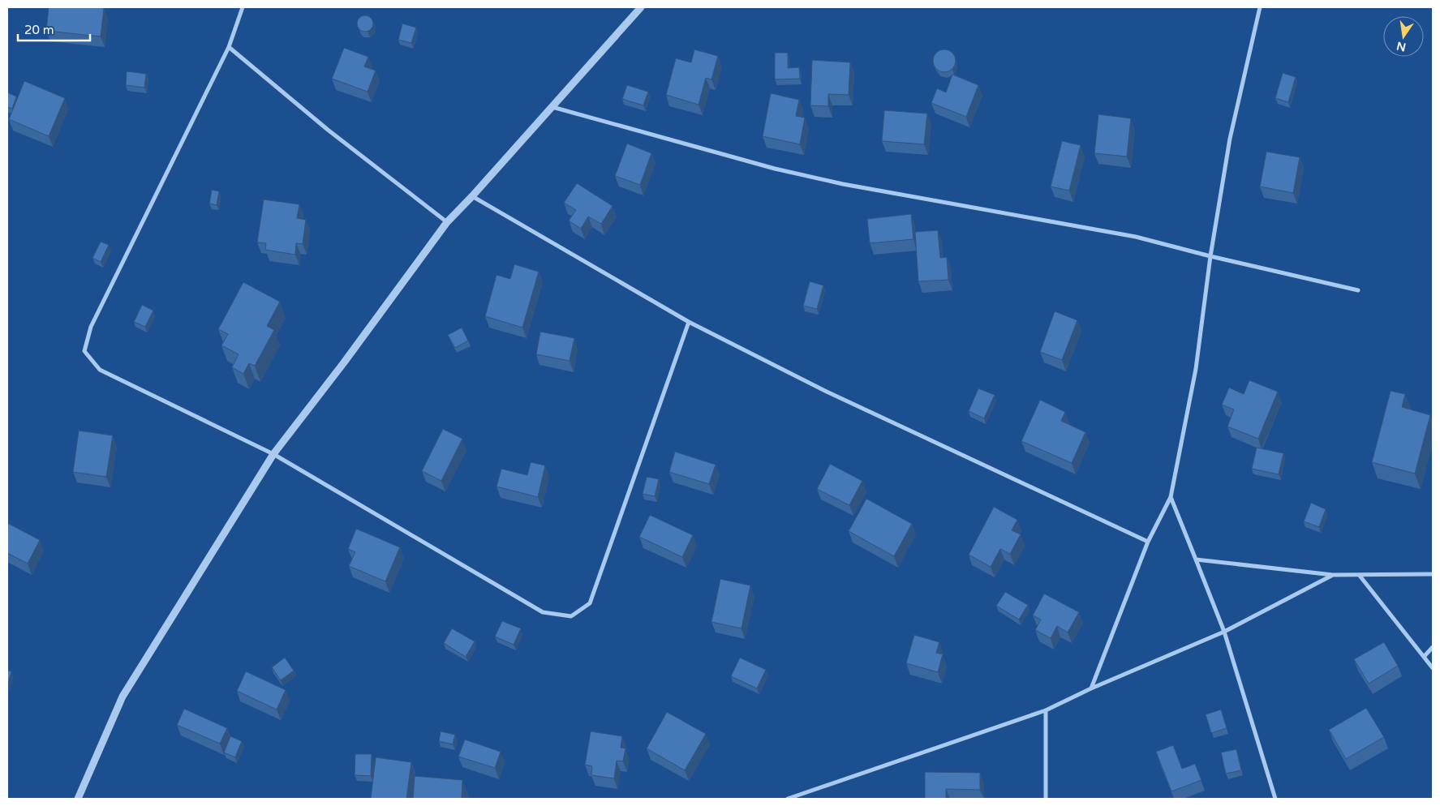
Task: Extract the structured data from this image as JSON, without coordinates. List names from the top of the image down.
{
  "scale_bar": "20 m",
  "north": "bottom"
}
